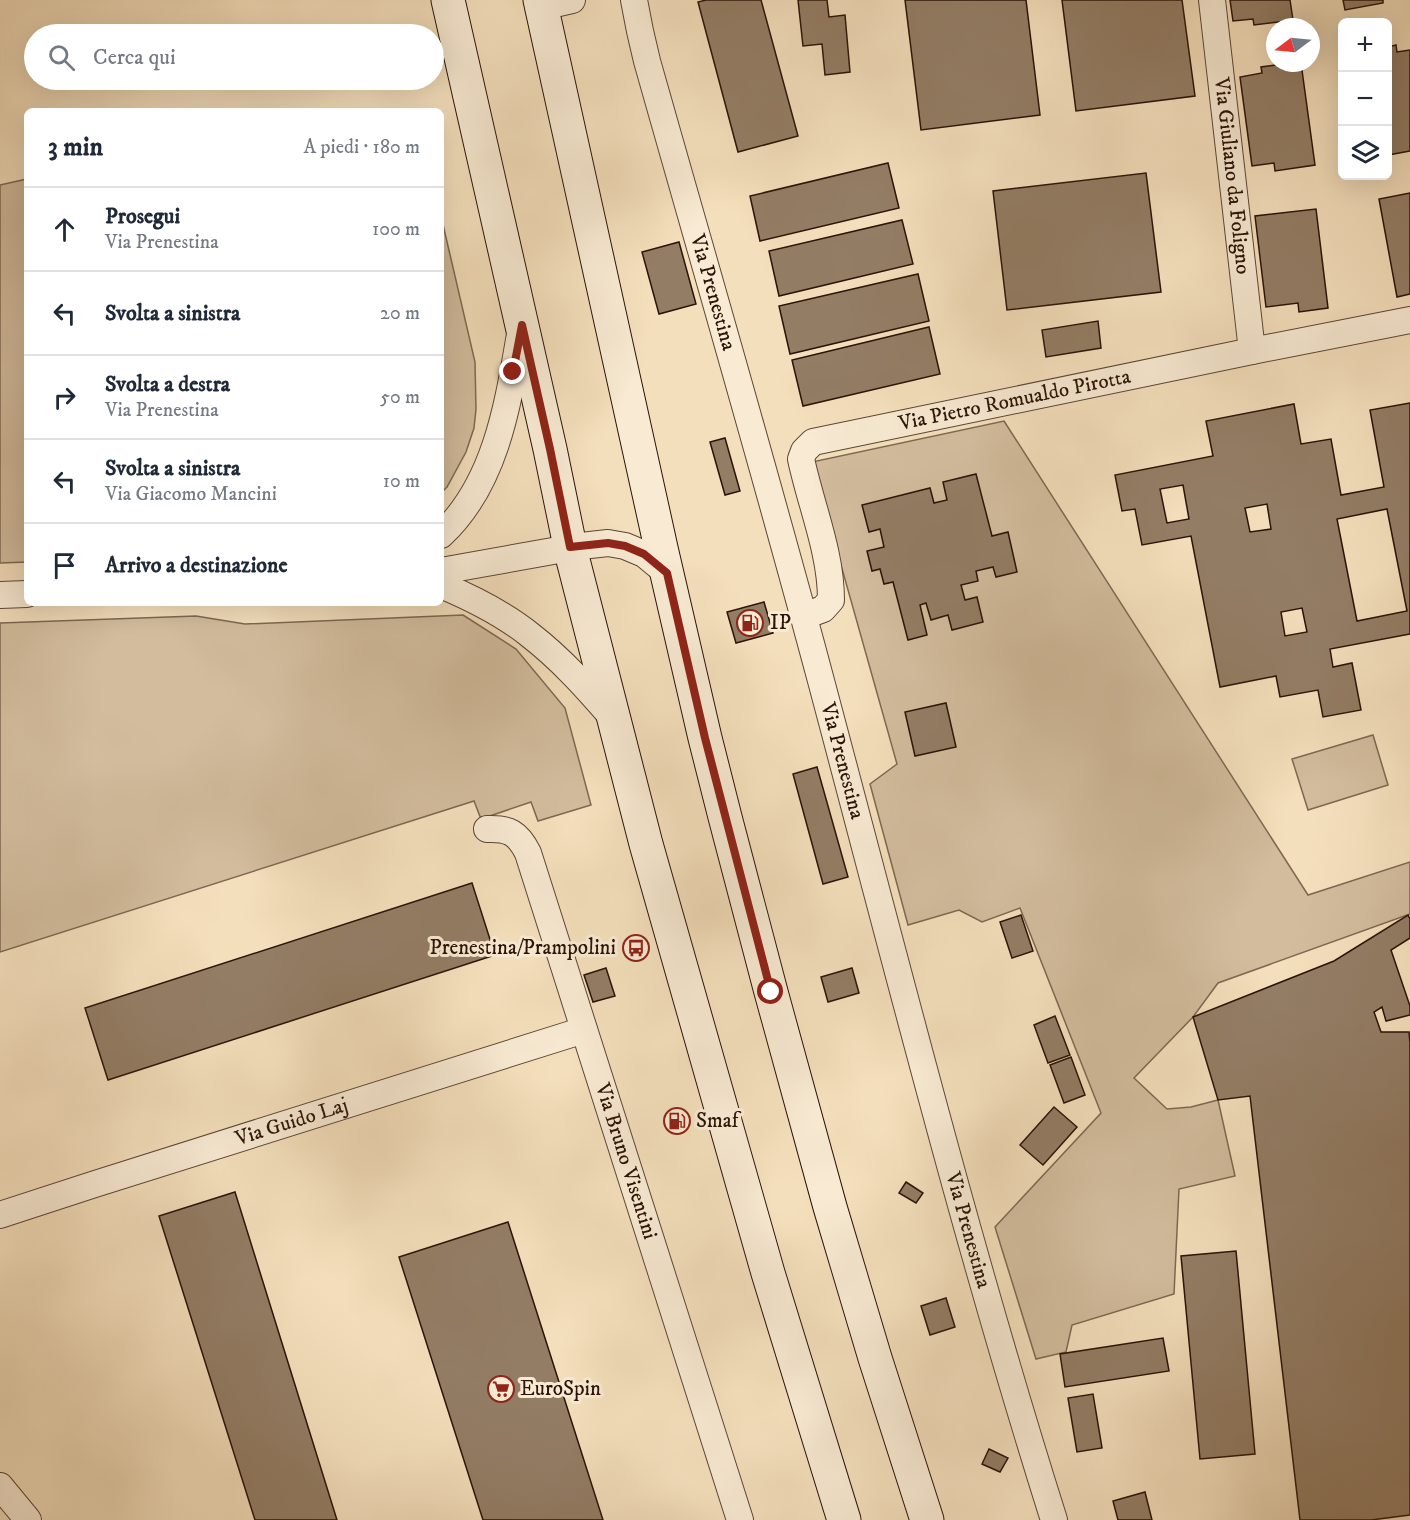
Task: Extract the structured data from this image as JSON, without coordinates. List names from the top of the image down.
{
  "streets": {
    "street": [
      "Via Giuliano da Foligno",
      "Via Prenestina",
      "Via Pietro Romualdo Pirotta",
      "Via Guido Laj",
      "Via Bruno Visentini"
    ]
  },
  "crossings": [
    ["Via Giuliano da Foligno", "Via Pietro Romualdo Pirotta"],
    ["Via Prenestina", "Via Pietro Romualdo Pirotta"],
    ["Via Guido Laj", "Via Bruno Visentini"]
  ],
  "places": {
    "fuel station": ["IP", "Smaf"],
    "bus stop": ["Prenestina/Prampolini"],
    "supermarket": ["EuroSpin"]
  },
  "north": "left",
  "page": {
    "map_buttons": ["+", "−"],
    "search": "Cerca qui",
    "heading": ["3 min", "A piedi · 180 m"],
    "list": [
      ["Prosegui", "Via Prenestina", "100 m"],
      ["Svolta a sinistra", "20 m"],
      ["Svolta a destra", "Via Prenestina", "50 m"],
      ["Svolta a sinistra", "Via Giacomo Mancini", "10 m"],
      "Arrivo a destinazione"
    ]
  }
}
